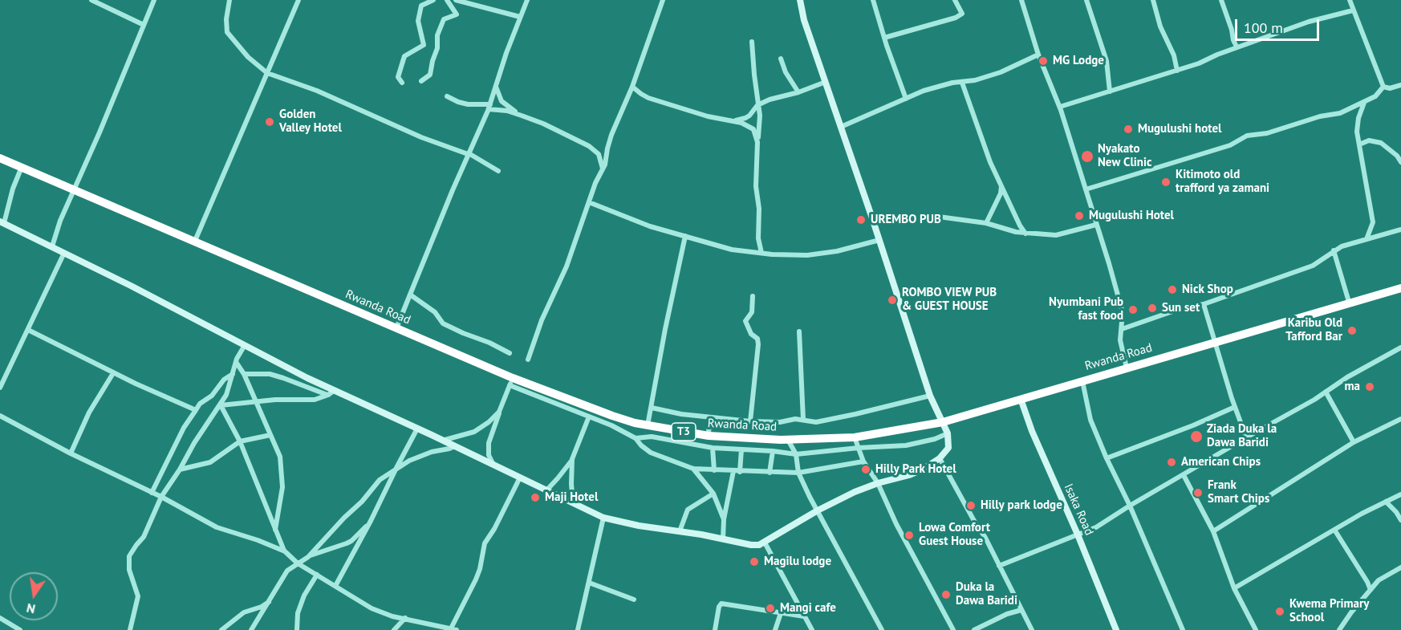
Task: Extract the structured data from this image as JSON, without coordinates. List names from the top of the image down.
{
  "streets": {
    "highway": ["Rwanda Road", "T3"],
    "street": ["Isaka Road"]
  },
  "crossings": [
    ["Rwanda Road", "Isaka Road"]
  ],
  "places": [
    "MG Lodge",
    "Golden Valley Hotel",
    "Mugulushi hotel",
    "Nyakato New Clinic",
    "Kitimoto old trafford ya zamani",
    "Mugulushi Hotel",
    "UREMBO PUB",
    "Nick Shop",
    "ROMBO VIEW PUB & GUEST HOUSE",
    "Sun set",
    "Nyumbani Pub fast food",
    "Karibu Old Tafford Bar",
    "ma",
    "Ziada Duka la Dawa Baridi",
    "American Chips",
    "Hilly Park Hotel",
    "Frank Smart Chips",
    "Maji Hotel",
    "Hilly park lodge",
    "Lowa Comfort Guest House",
    "Magilu lodge",
    "Duka la Dawa Baridi",
    "Mangi cafe",
    "Kwema Primary School"
  ],
  "scale_bar": "100 m",
  "north": "bottom"
}
